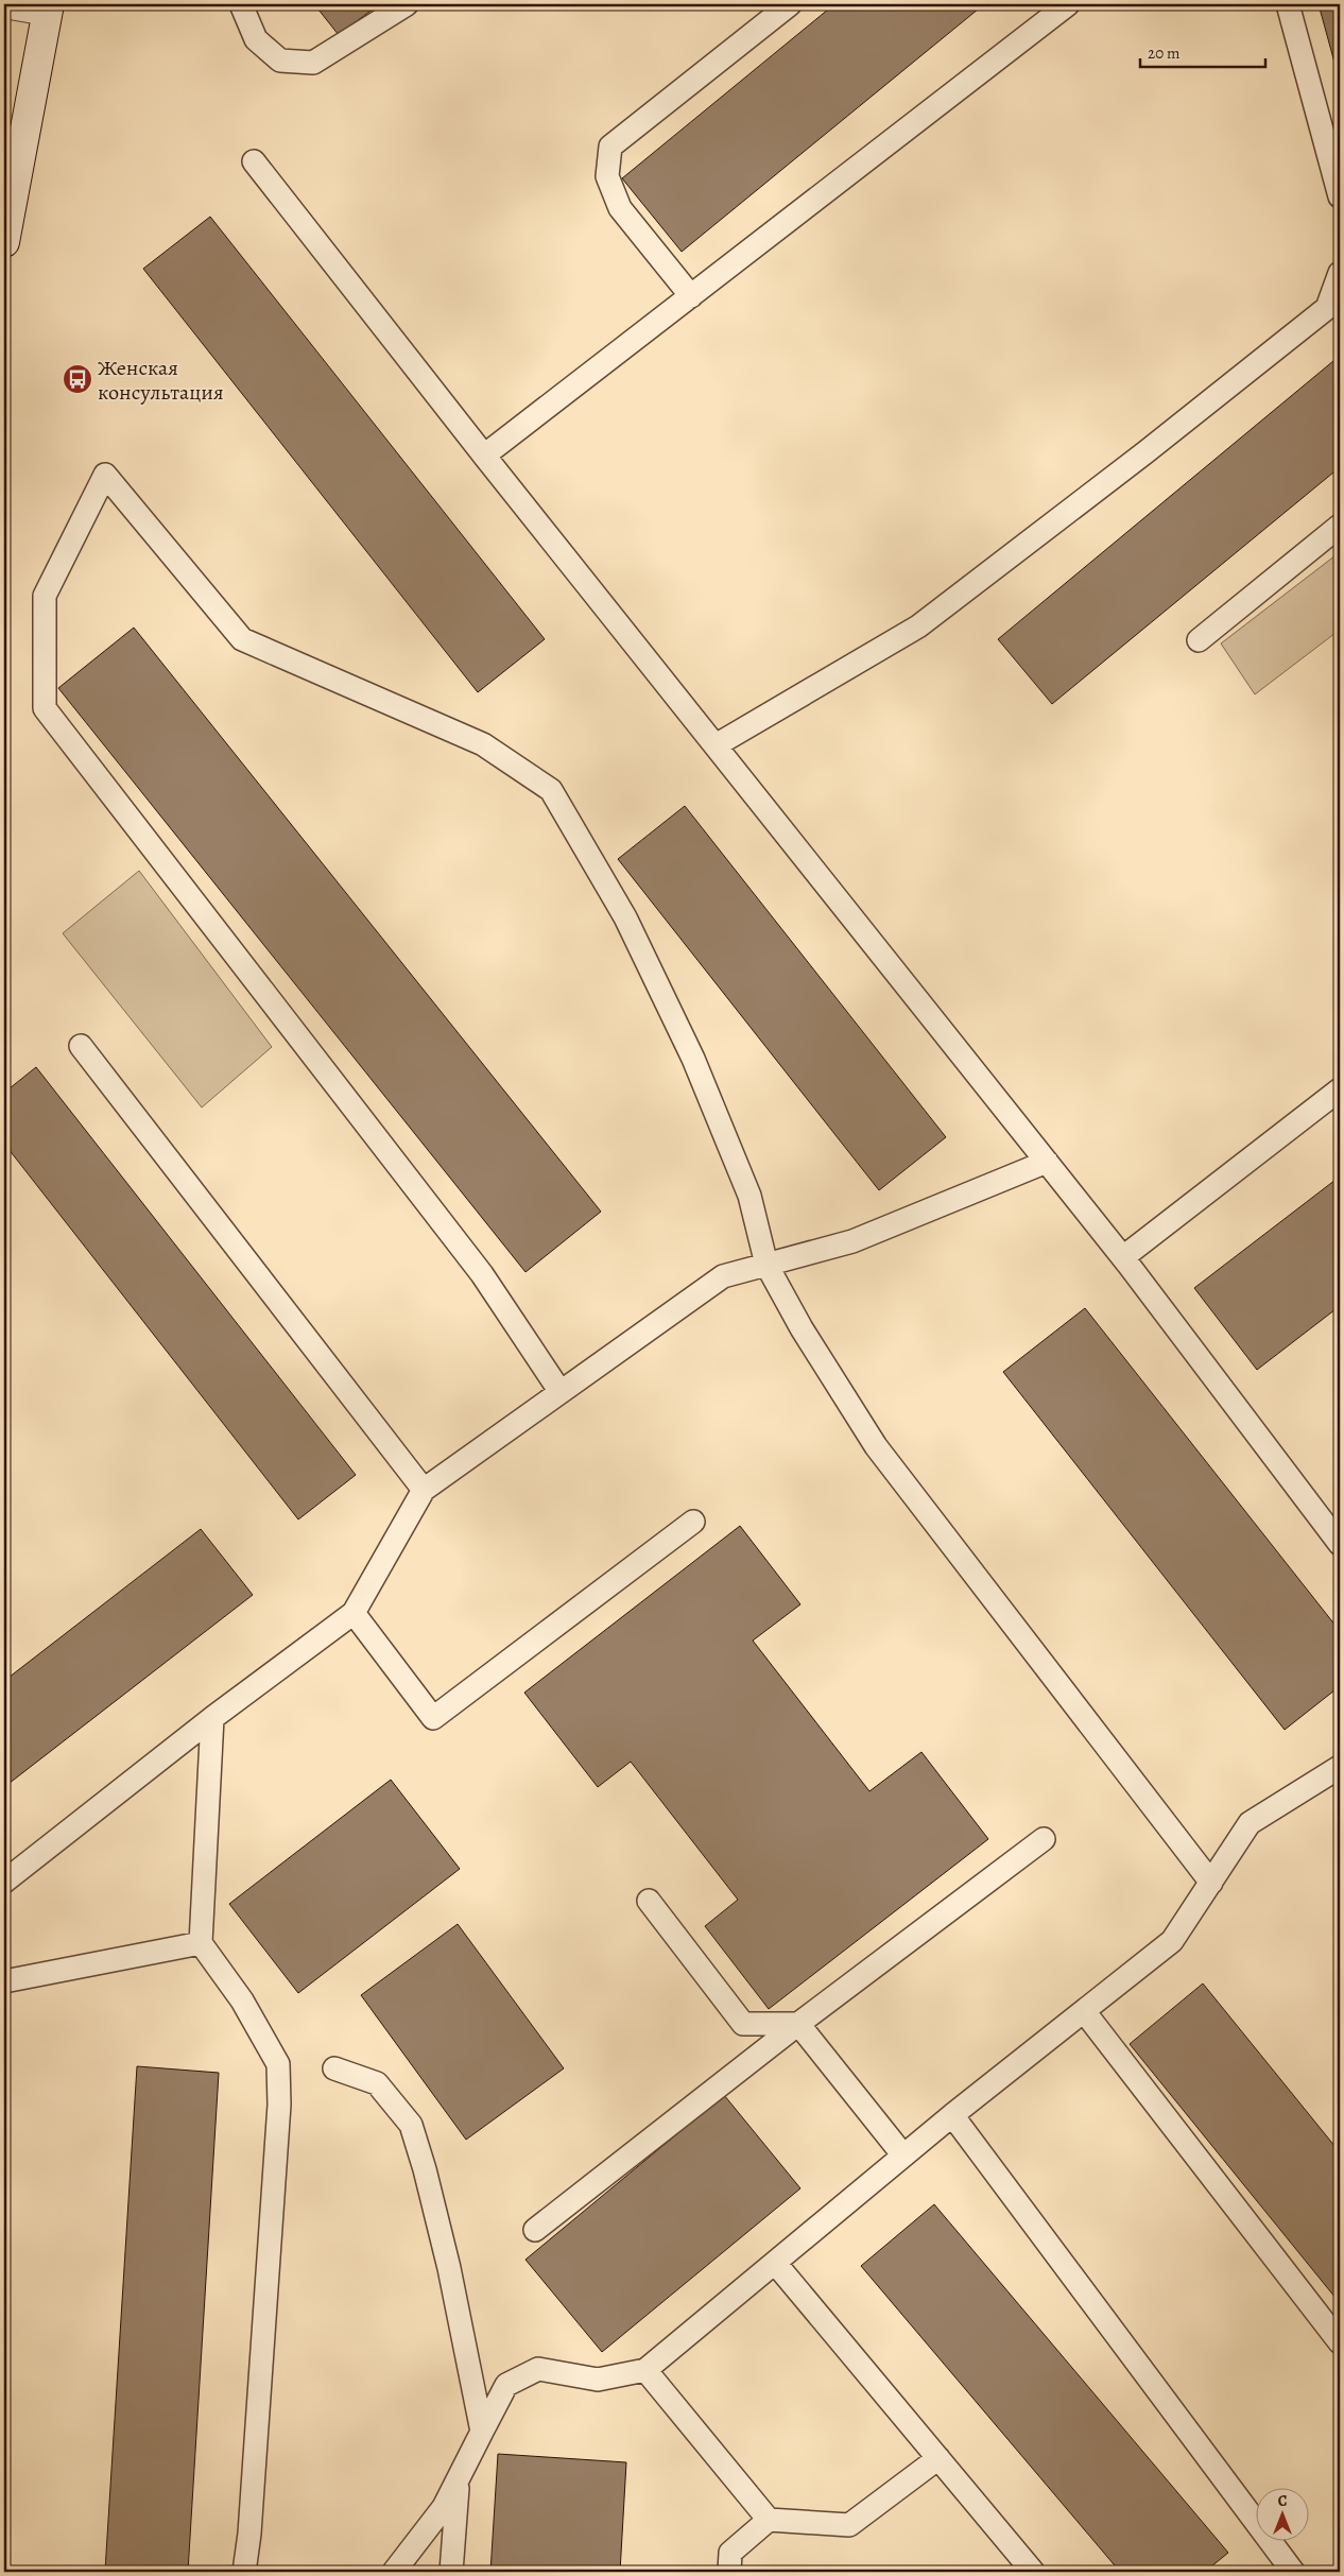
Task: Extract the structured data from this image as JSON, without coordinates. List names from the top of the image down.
{
  "places": {
    "bus stop": ["Женская консультация"]
  },
  "scale_bar": "20 m",
  "north": "top"
}
